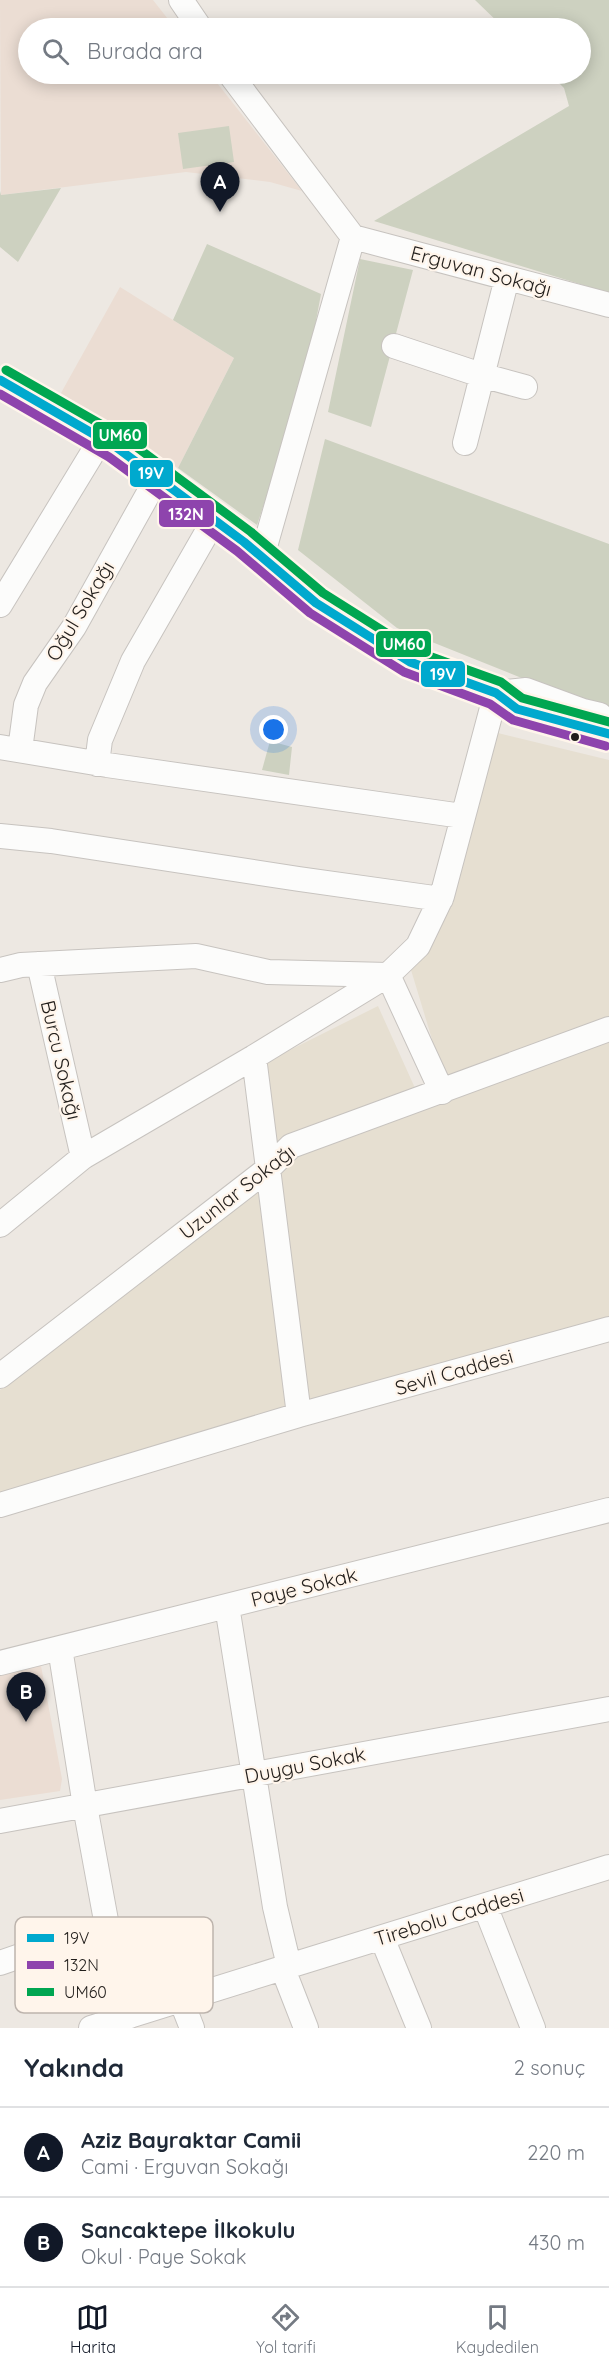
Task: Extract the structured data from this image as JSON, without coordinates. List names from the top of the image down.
{
  "streets": {
    "street": [
      "Erguvan Sokağı",
      "Oğul Sokağı",
      "Burcu Sokağı",
      "Uzunlar Sokağı",
      "Sevil Caddesi",
      "Paye Sokak",
      "Duygu Sokak",
      "Tirebolu Caddesi"
    ]
  },
  "lines": ["transit line UM60", "transit line 19V", "transit line 132N"],
  "legend": ["19V", "132N", "UM60"],
  "page": {
    "search": "Burada ara",
    "pins": ["A", "B"],
    "heading": ["Yakında", "2 sonuç"],
    "list": [
      {
        "mark": "A",
        "name": "Aziz Bayraktar Camii",
        "note": "Cami · Erguvan Sokağı",
        "value": "220 m"
      },
      {
        "mark": "B",
        "name": "Sancaktepe İlkokulu",
        "note": "Okul · Paye Sokak",
        "value": "430 m"
      }
    ],
    "nav": ["Harita", "Yol tarifi", "Kaydedilen"]
  }
}
